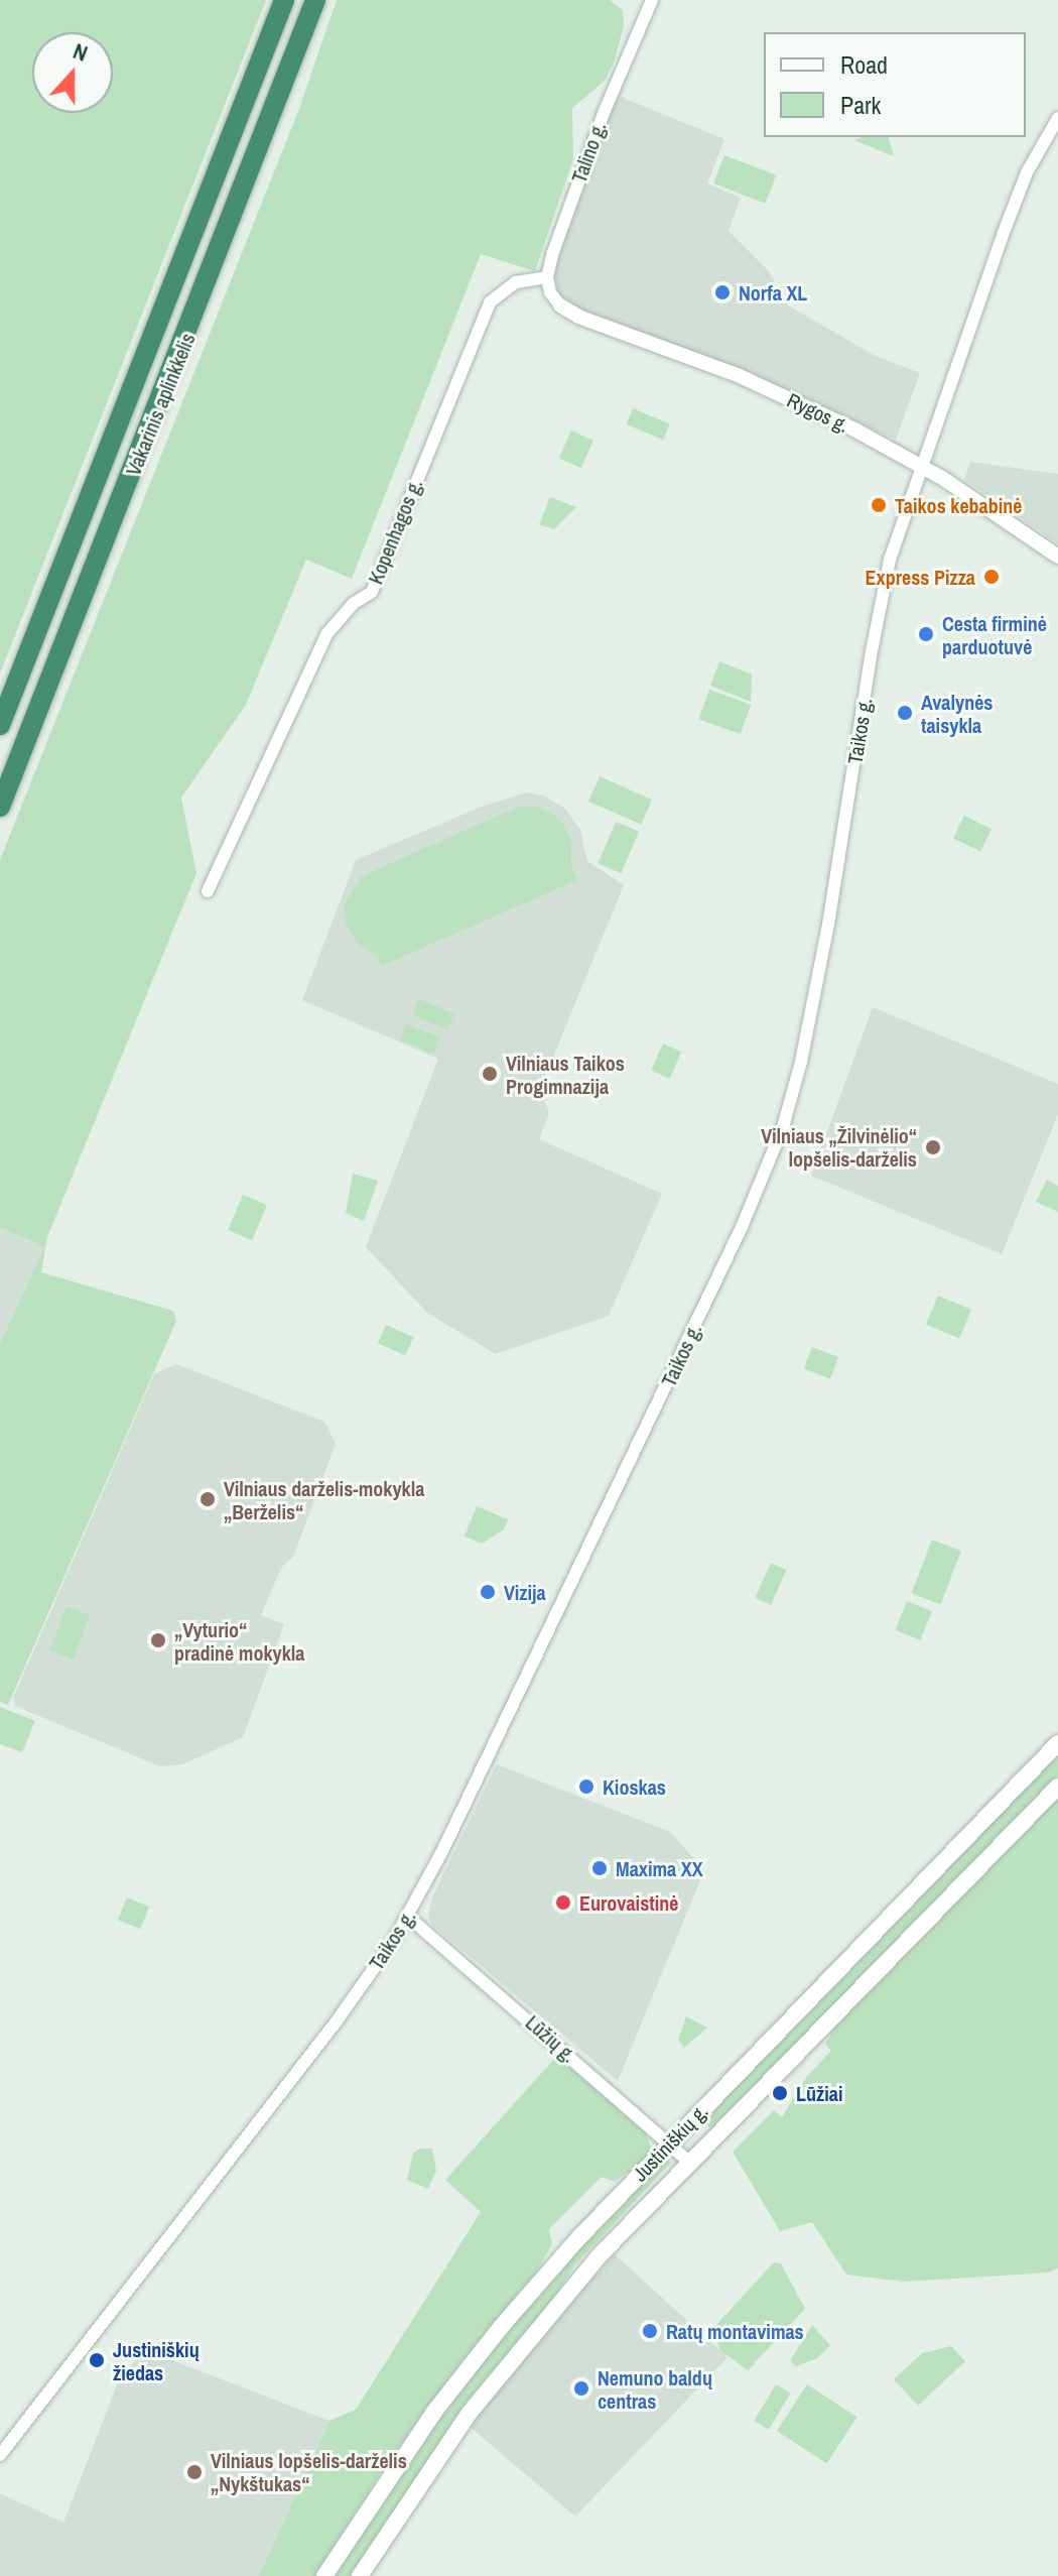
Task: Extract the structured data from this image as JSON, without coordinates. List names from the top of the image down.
{
  "streets": {
    "highway": ["Vakarinis aplinkkelis"],
    "main road": ["Justiniškių g."],
    "street": [
      "Talino g.",
      "Rygos g.",
      "Kopenhagos g.",
      "Taikos g.",
      "Lūžių g."
    ]
  },
  "crossings": [
    ["Talino g.", "Kopenhagos g."],
    ["Rygos g.", "Taikos g."],
    ["Taikos g.", "Lūžių g."],
    ["Lūžių g.", "Justiniškių g."]
  ],
  "places": [
    "Norfa XL",
    "Taikos kebabinė",
    "Express Pizza",
    "Cesta firminė parduotuvė",
    "Avalynės taisykla",
    "Vilniaus Taikos Progimnazija",
    "Vilniaus „Žilvinėlio“ lopšelis-darželis",
    "Vilniaus darželis-mokykla „Berželis“",
    "Vizija",
    "„Vyturio“ pradinė mokykla",
    "Kioskas",
    "Maxima XX",
    "Eurovaistinė",
    "Lūžiai",
    "Ratų montavimas",
    "Justiniškių žiedas",
    "Nemuno baldų centras",
    "Vilniaus lopšelis-darželis „Nykštukas“"
  ],
  "legend": ["Road", "Park"],
  "north": "top"
}
